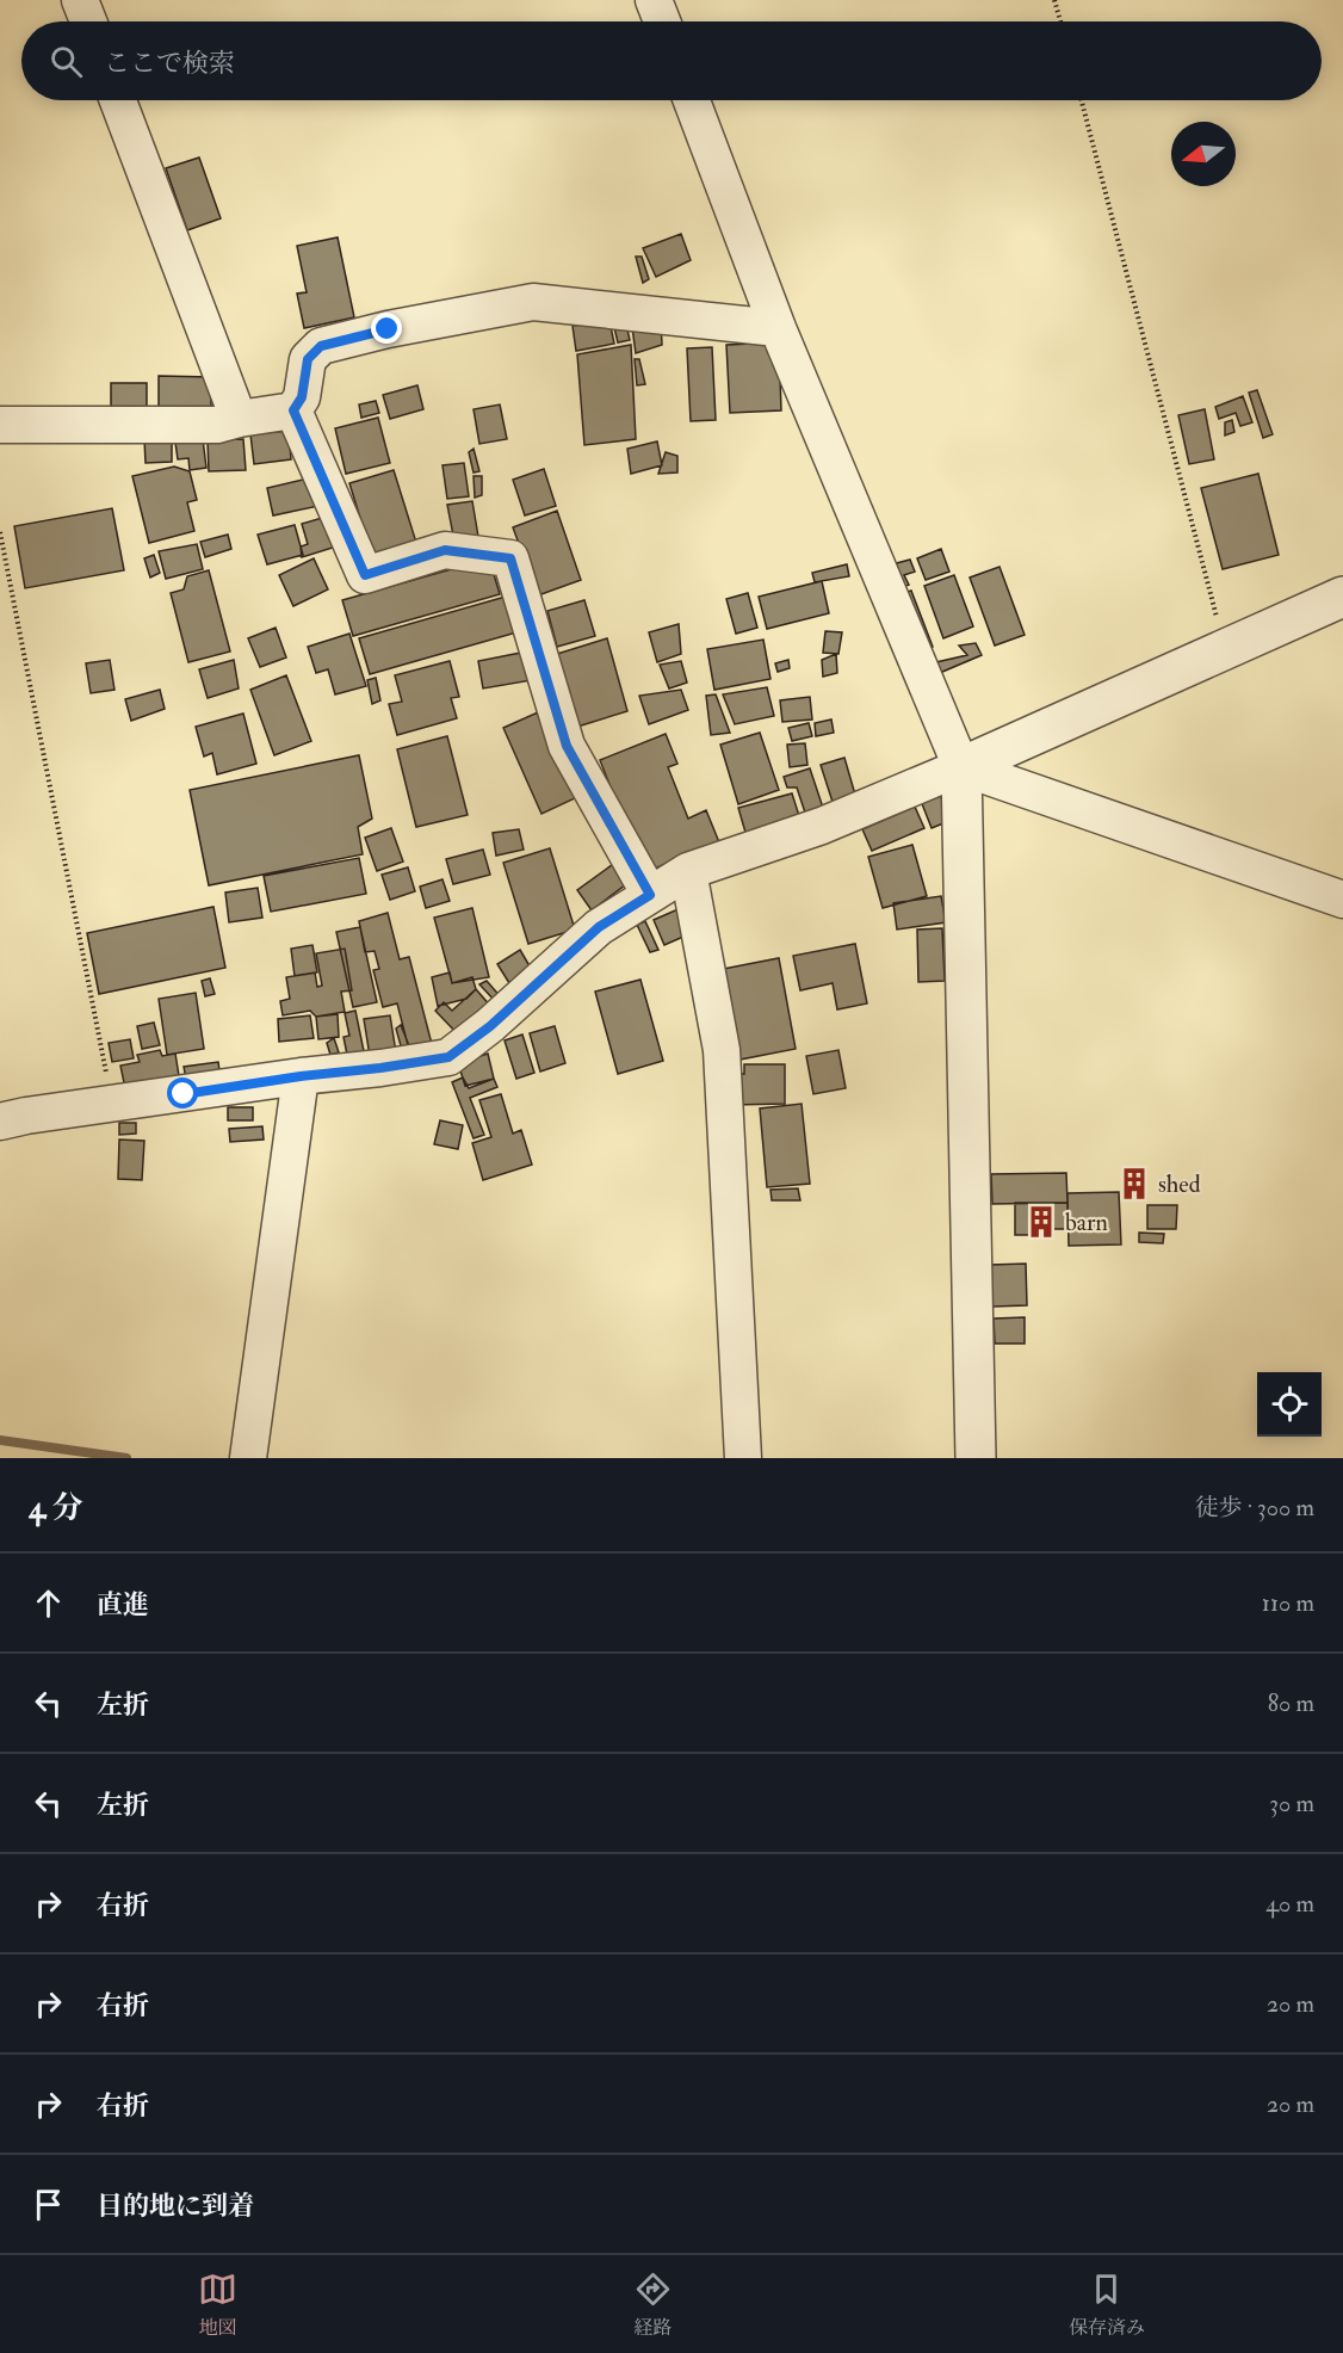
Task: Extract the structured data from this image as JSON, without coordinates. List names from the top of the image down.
{
  "places": {
    "building": ["shed", "barn"]
  },
  "north": "left",
  "page": {
    "search": "ここで検索",
    "heading": ["4 分", "徒歩 · 300 m"],
    "list": [
      ["直進", "110 m"],
      ["左折", "80 m"],
      ["左折", "30 m"],
      ["右折", "40 m"],
      ["右折", "20 m"],
      ["右折", "20 m"],
      "目的地に到着"
    ],
    "nav": ["地図", "経路", "保存済み"]
  }
}
